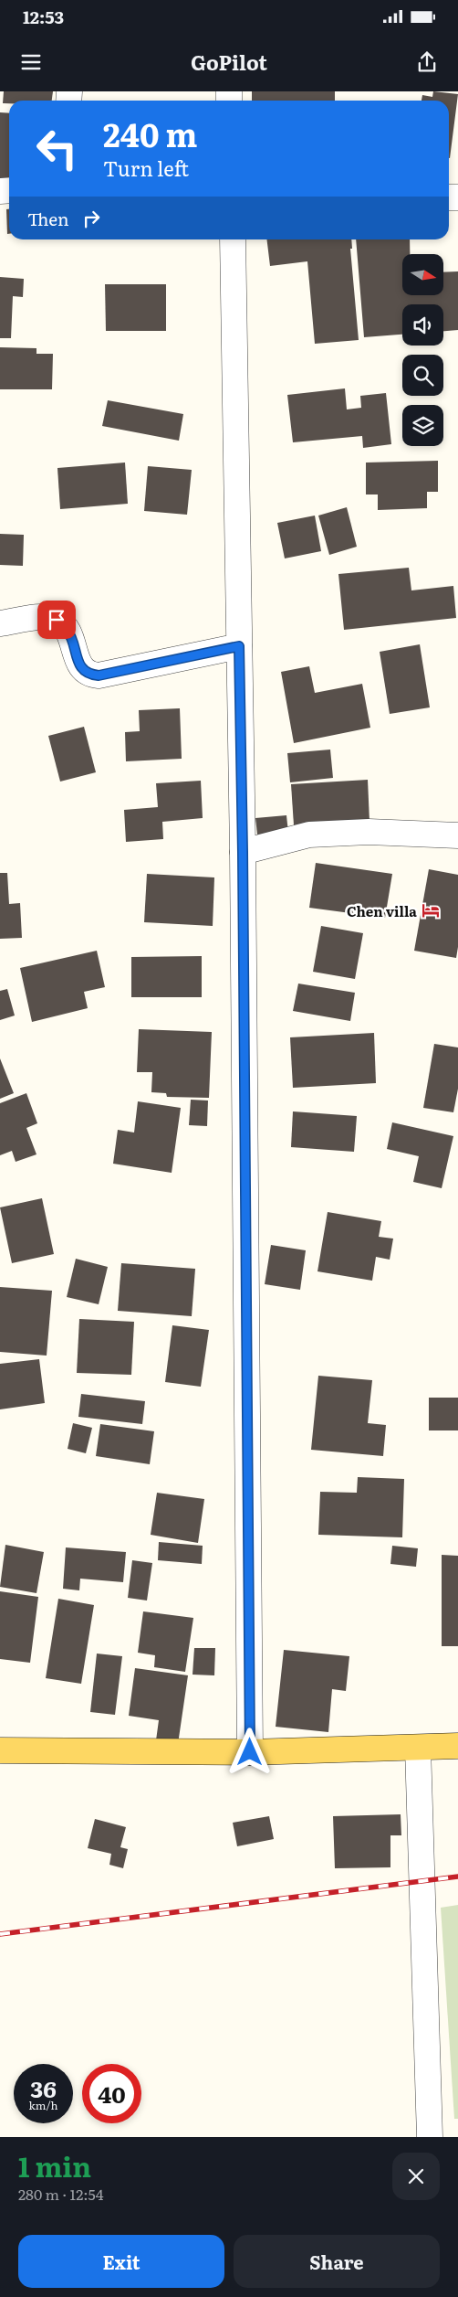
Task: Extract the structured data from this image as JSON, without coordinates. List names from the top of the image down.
{
  "places": {
    "hotel": ["Chen villa"]
  },
  "north": "right",
  "page": {
    "status": "12:53",
    "header": "GoPilot",
    "turn": ["240 m", "Turn left"],
    "then": "Then",
    "speed": "36 km/h",
    "limit": "40",
    "heading": ["1 min", "280 m · 12:54"],
    "buttons": ["Exit", "Share"]
  }
}
